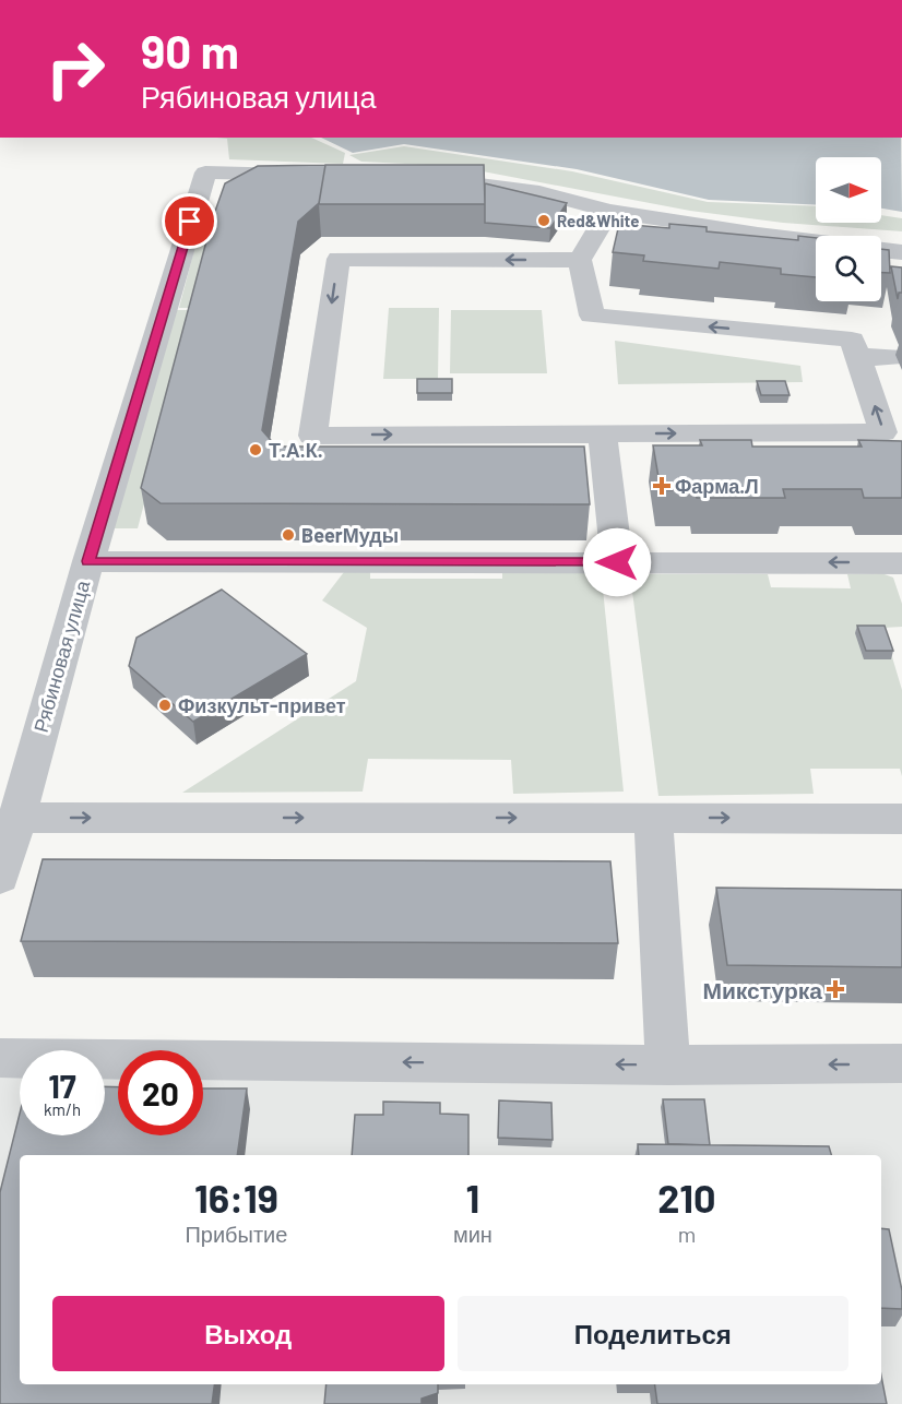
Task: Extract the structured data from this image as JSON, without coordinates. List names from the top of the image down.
{
  "streets": {
    "street": ["Рябиновая улица"]
  },
  "places": {
    "other": [
      "Red&White",
      "Т.А.К.",
      "BeerМуды",
      "Физкульт-привет"
    ],
    "health": ["Фарма.Л", "Микстурка"]
  },
  "north": "right",
  "page": {
    "turn": ["90 m", "Рябиновая улица"],
    "speed": "17 km/h",
    "limit": "20",
    "eta": [
      "16:19",
      "Прибытие",
      "1",
      "мин",
      "210",
      "m"
    ],
    "buttons": ["Выход", "Поделиться"]
  }
}
